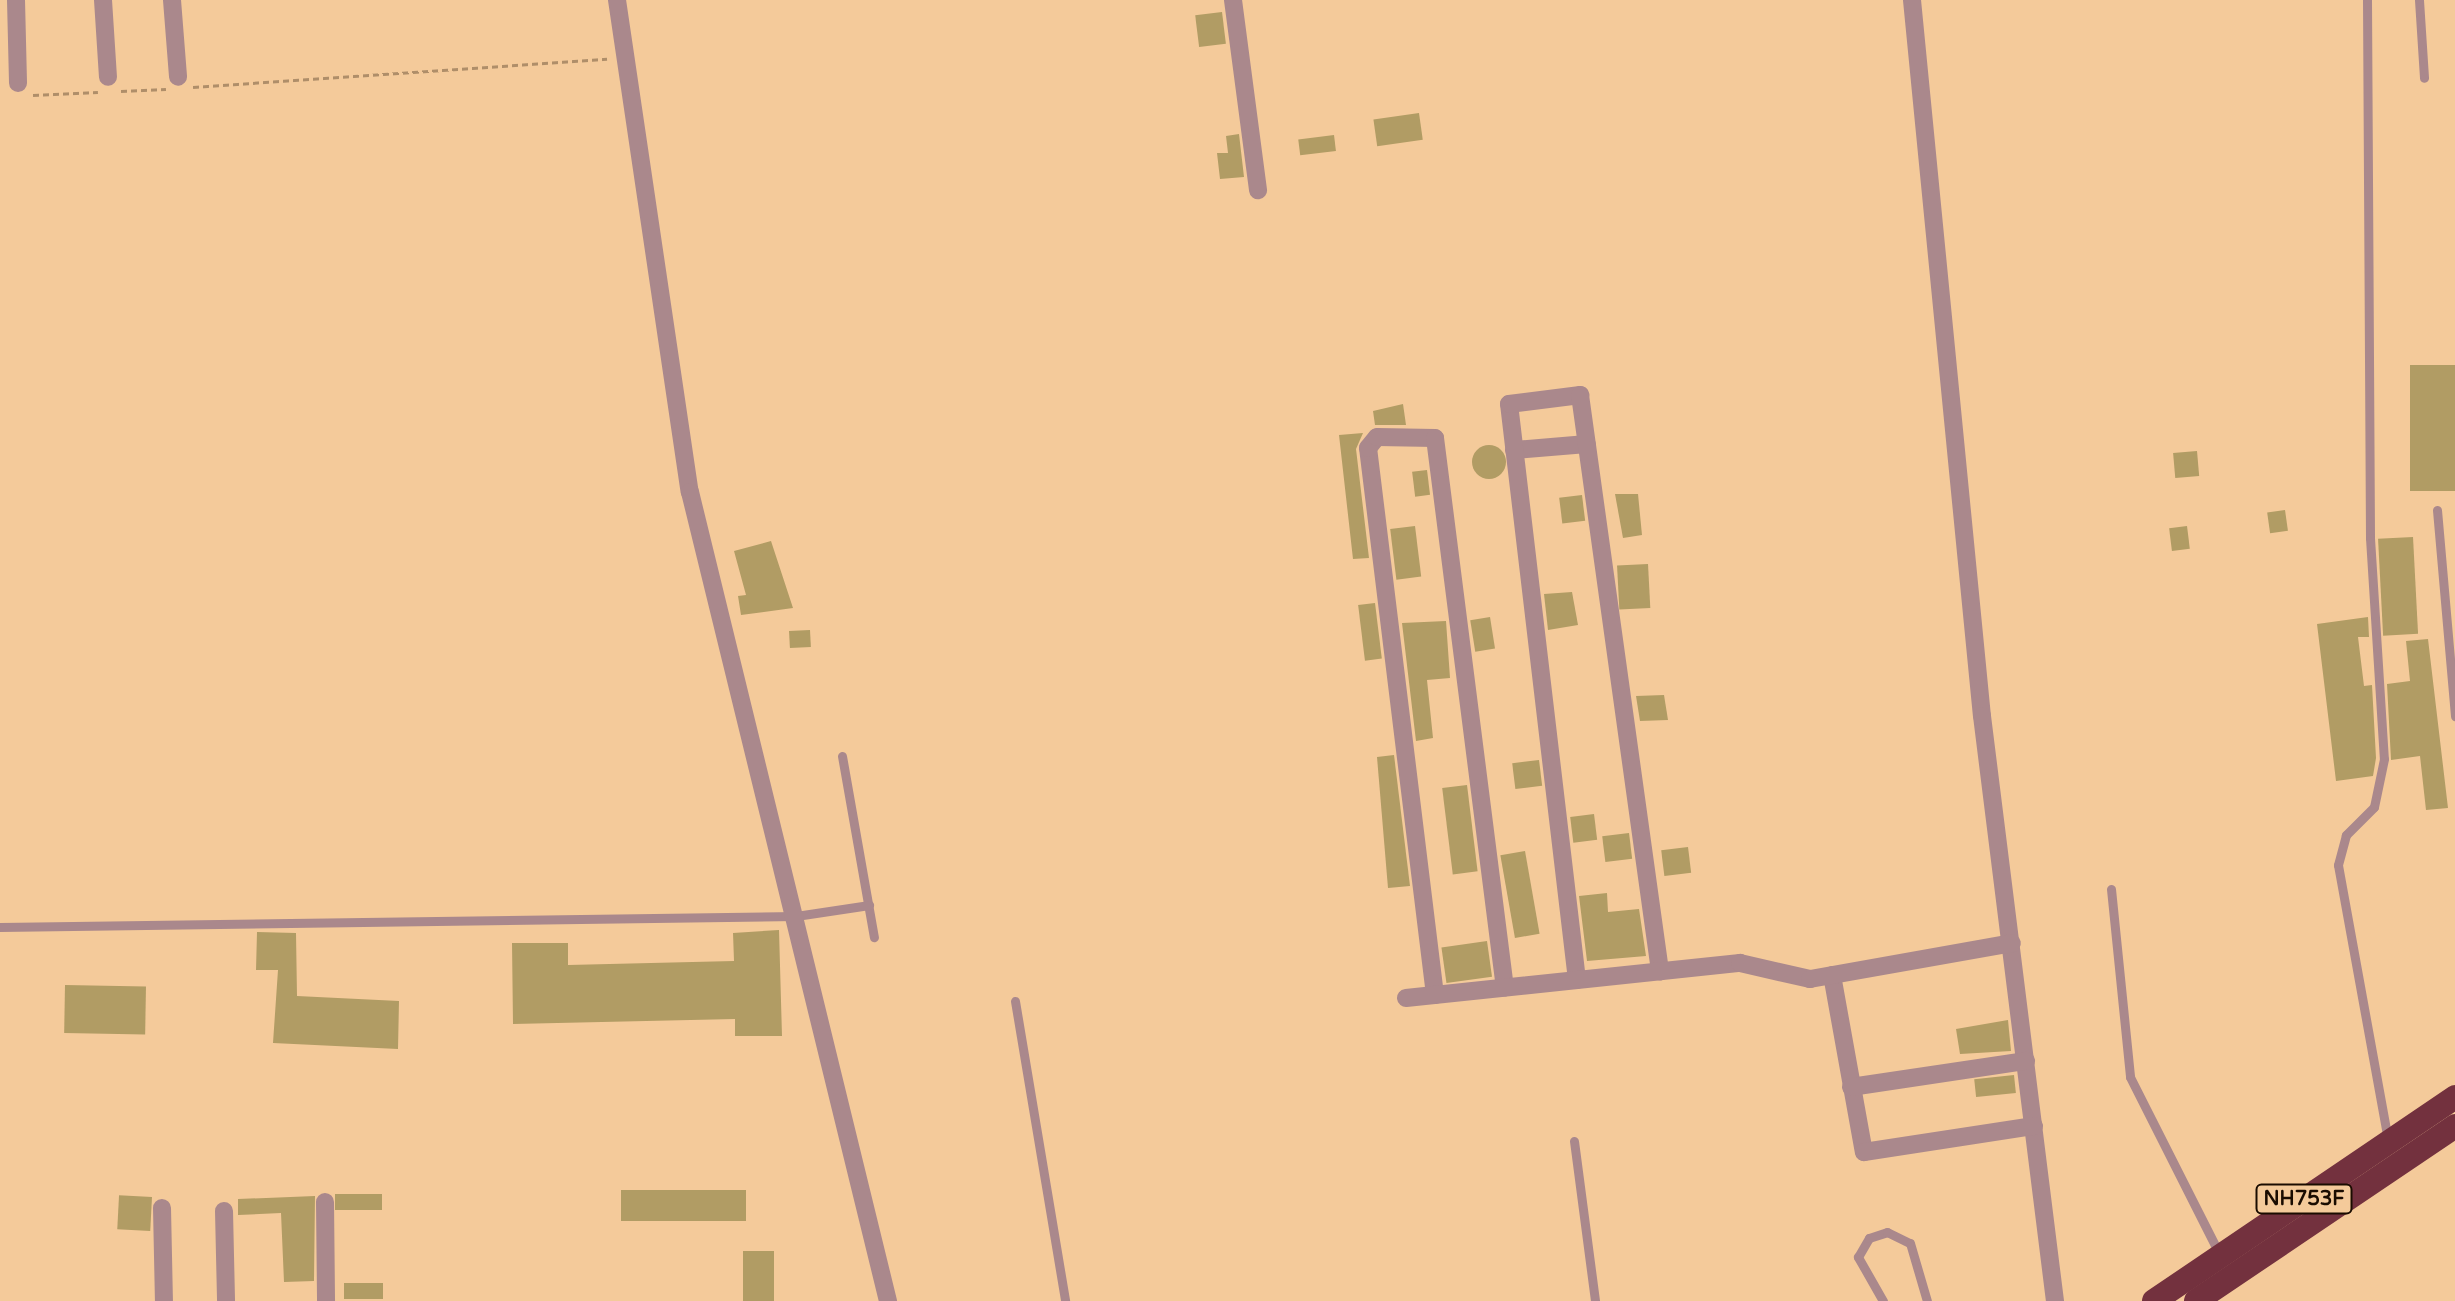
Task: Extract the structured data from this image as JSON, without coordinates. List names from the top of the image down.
{
  "streets": {
    "highway": ["NH753F"]
  }
}
